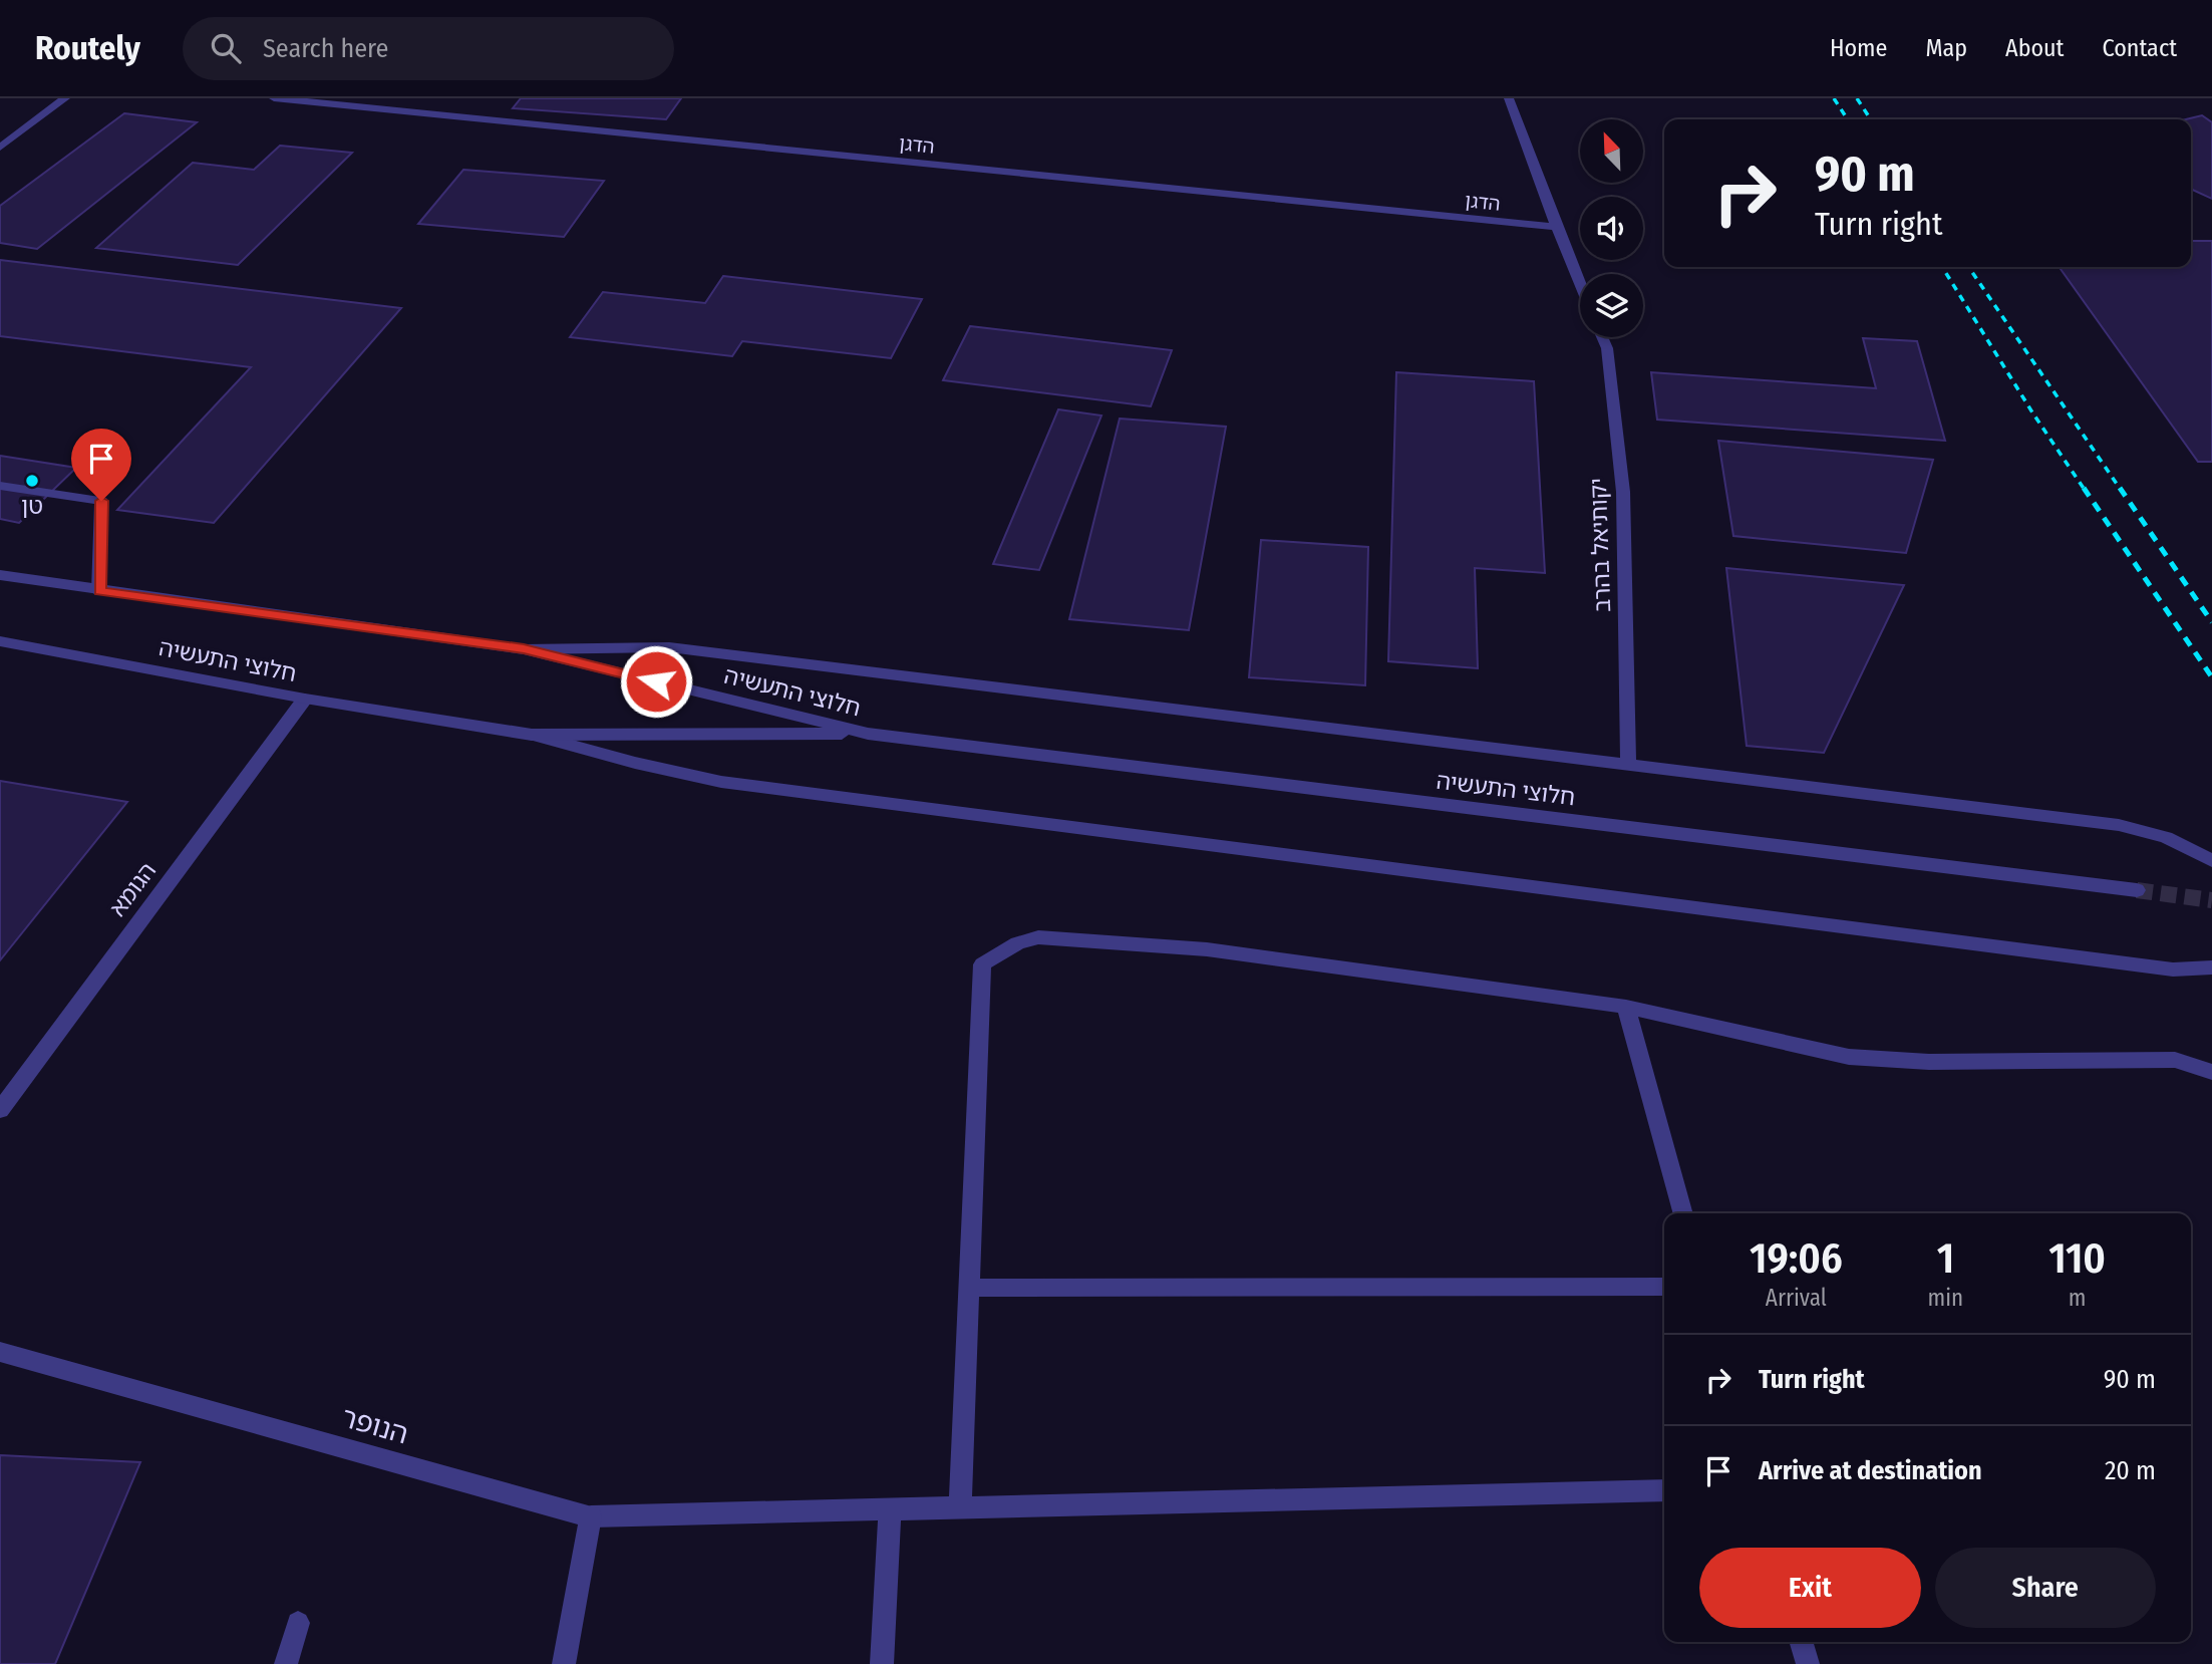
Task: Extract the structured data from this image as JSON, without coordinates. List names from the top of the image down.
{
  "streets": {
    "street": [
      "הדגן",
      "יקותיאל בהרב",
      "חלוצי התעשיה",
      "הגומא",
      "הנופר"
    ]
  },
  "crossings": [
    ["חלוצי התעשיה", "הגומא"]
  ],
  "places": ["טן"],
  "north": "top left",
  "page": {
    "header": "Routely",
    "search": "Search here",
    "nav": [
      "Home",
      "Map",
      "About",
      "Contact"
    ],
    "turn": ["90 m", "Turn right"],
    "eta": [
      "19:06",
      "Arrival",
      "1",
      "min",
      "110",
      "m"
    ],
    "list": [
      {
        "name": "Turn right",
        "value": "90 m"
      },
      {
        "name": "Arrive at destination",
        "value": "20 m"
      }
    ],
    "buttons": ["Exit", "Share"]
  }
}
